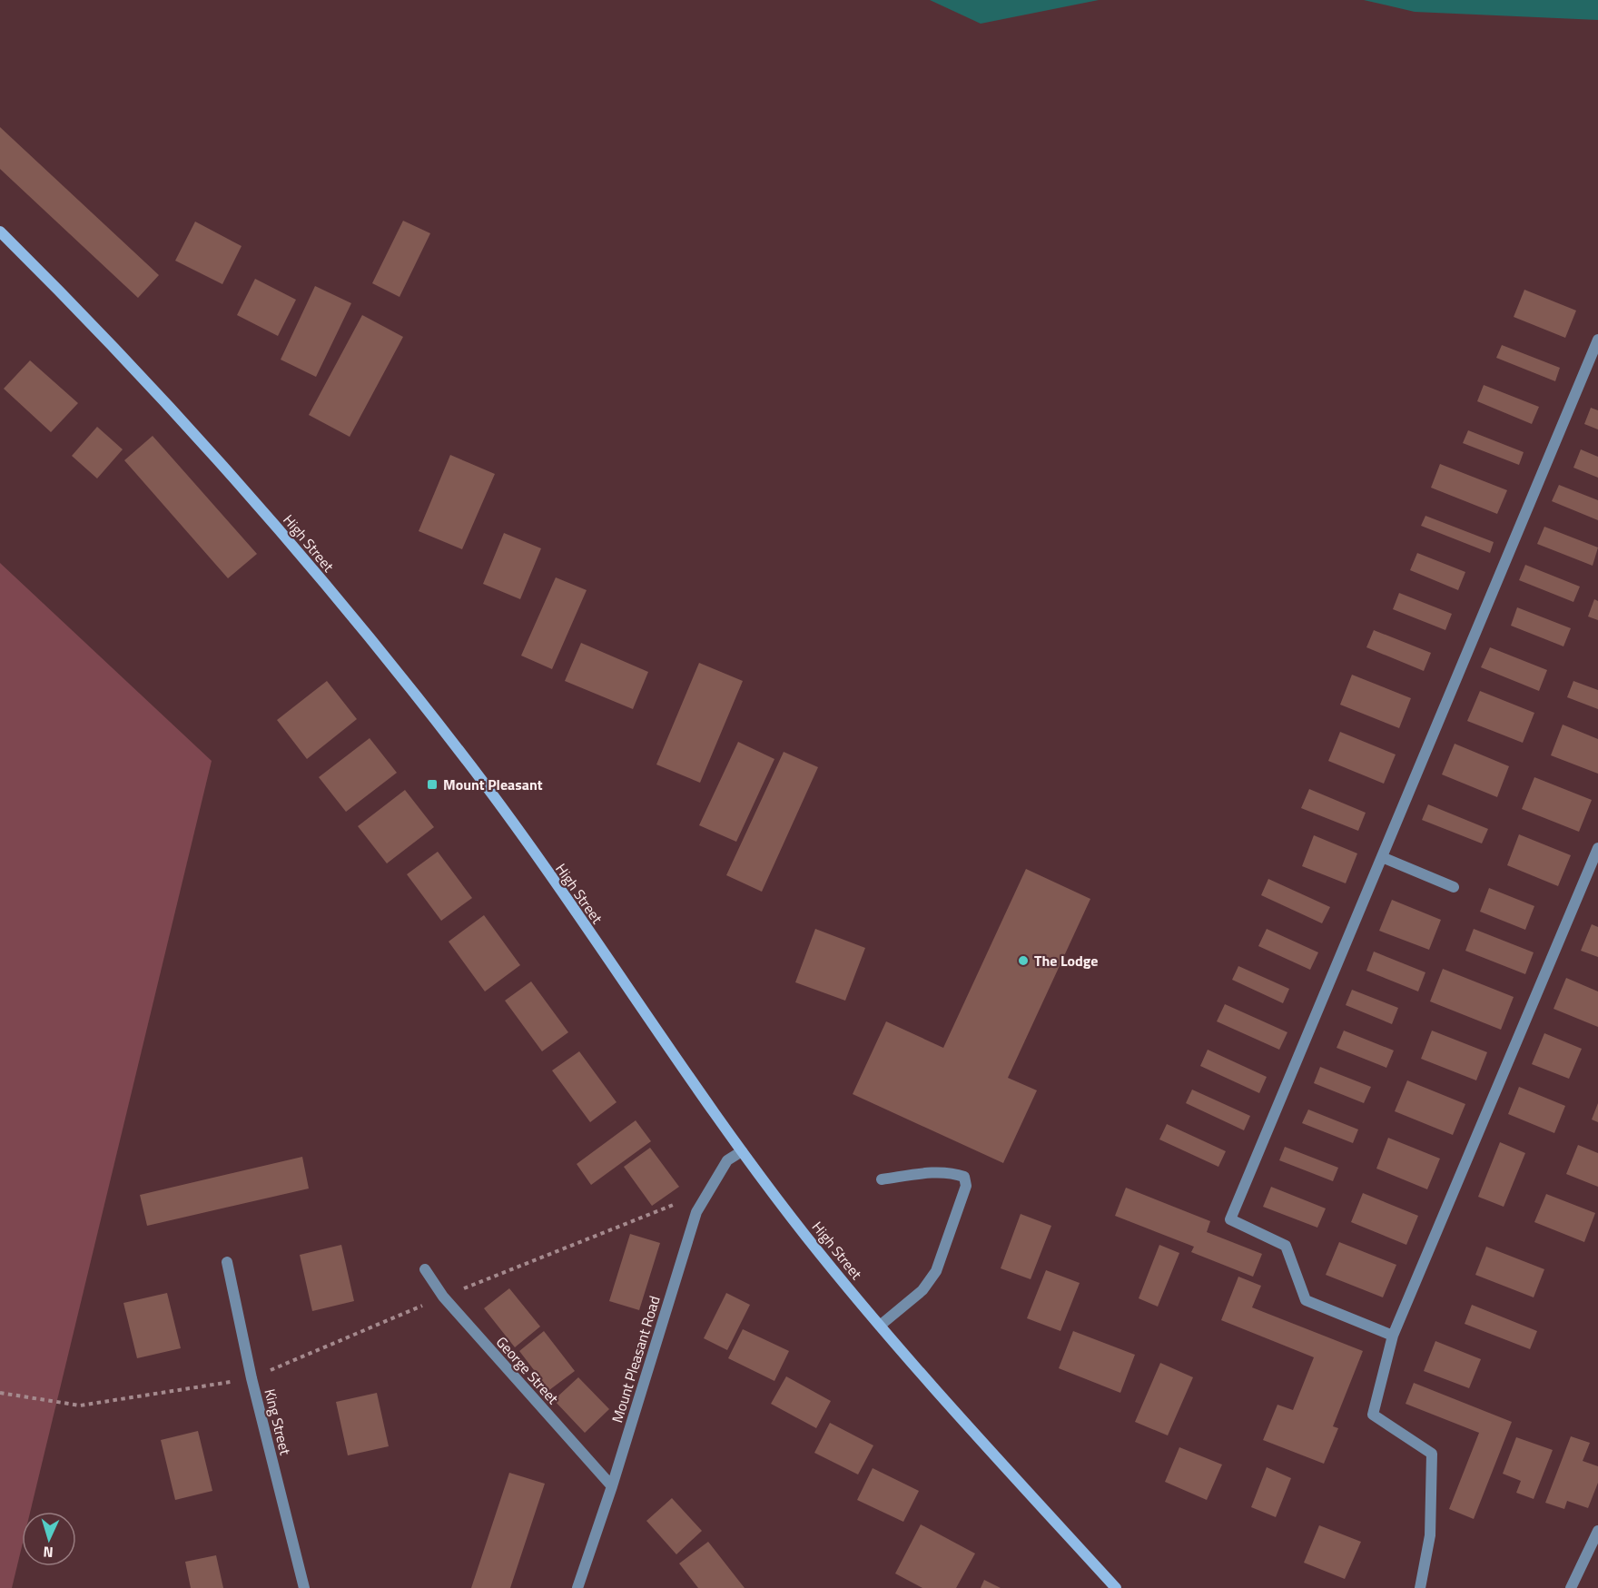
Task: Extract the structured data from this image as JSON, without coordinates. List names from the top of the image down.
{
  "streets": {
    "street": [
      "High Street",
      "Mount Pleasant Road",
      "George Street",
      "King Street"
    ]
  },
  "crossings": [
    ["High Street", "Mount Pleasant Road"],
    ["Mount Pleasant Road", "George Street"]
  ],
  "places": {
    "transit": ["Mount Pleasant"],
    "other": ["The Lodge"]
  },
  "north": "bottom"
}
